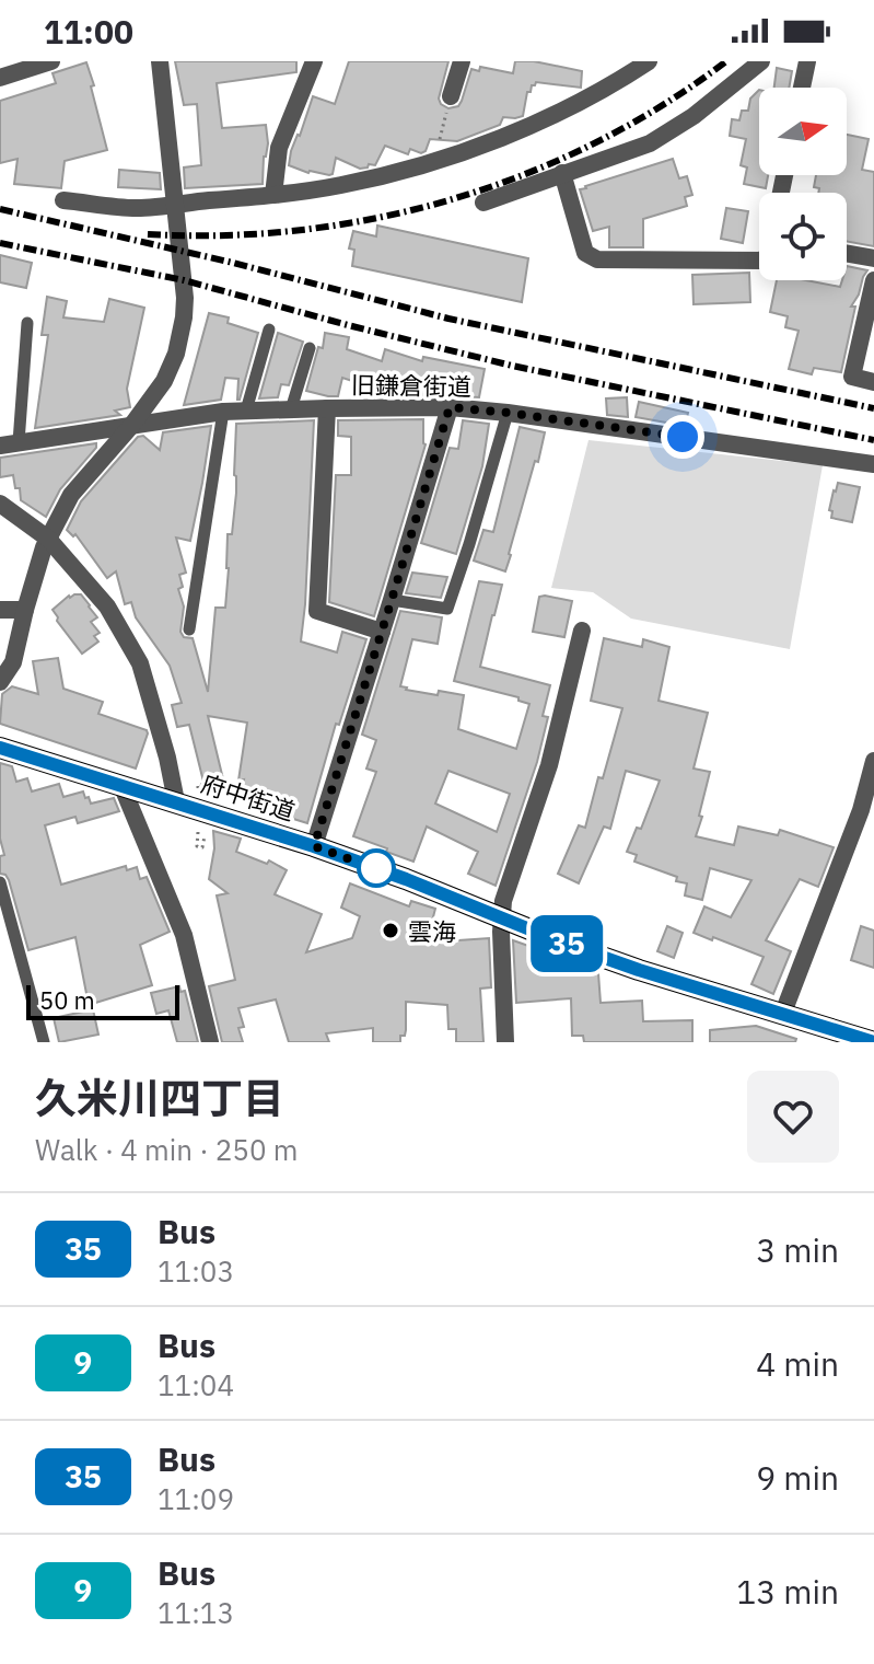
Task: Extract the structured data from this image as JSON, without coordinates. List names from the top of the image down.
{
  "streets": {
    "main road": ["府中街道"],
    "street": ["旧鎌倉街道"]
  },
  "places": ["雲海"],
  "lines": ["bus line 35"],
  "scale_bar": "50 m",
  "north": "right",
  "page": {
    "status": "11:00",
    "on_map": "35",
    "scale": "50 m",
    "heading": ["久米川四丁目", "Walk · 4 min · 250 m"],
    "list": [
      {
        "mark": "35",
        "name": "Bus",
        "note": "11:03",
        "value": "3 min"
      },
      {
        "mark": "9",
        "name": "Bus",
        "note": "11:04",
        "value": "4 min"
      },
      {
        "mark": "35",
        "name": "Bus",
        "note": "11:09",
        "value": "9 min"
      },
      {
        "mark": "9",
        "name": "Bus",
        "note": "11:13",
        "value": "13 min"
      }
    ]
  }
}
